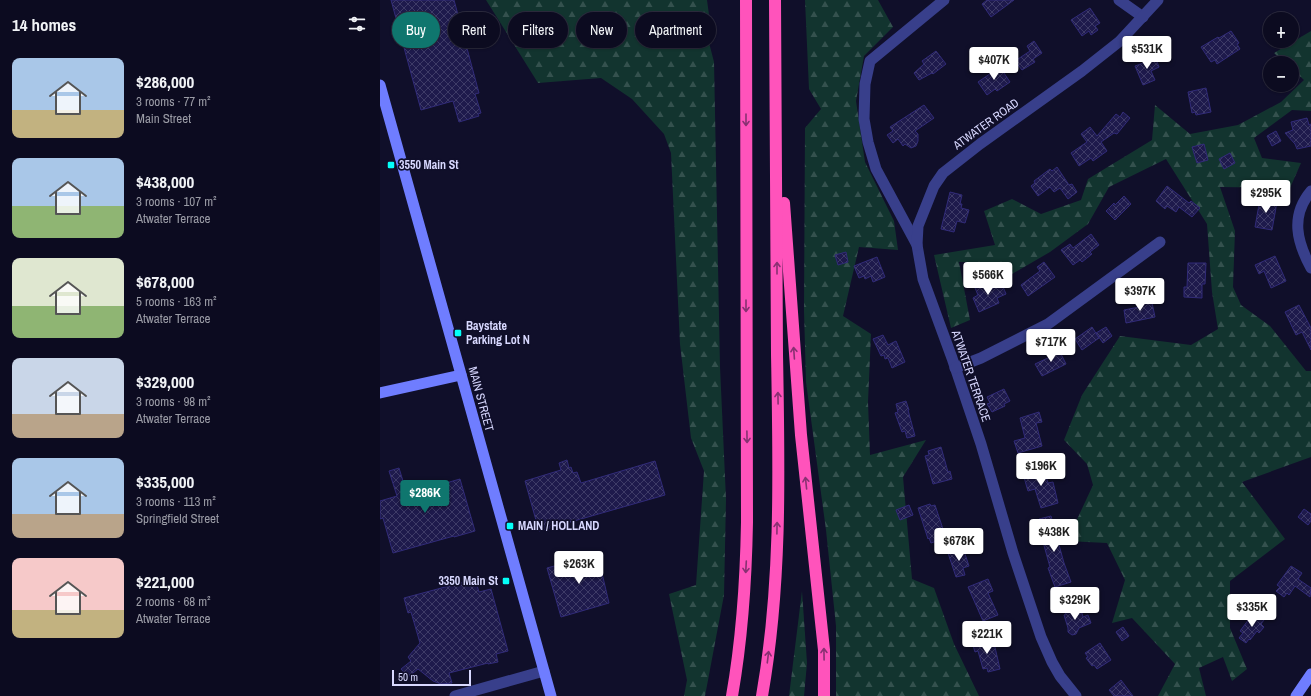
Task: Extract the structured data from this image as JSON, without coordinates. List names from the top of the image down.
{
  "streets": {
    "main road": ["MAIN STREET"],
    "street": ["ATWATER ROAD", "ATWATER TERRACE"]
  },
  "crossings": [
    ["ATWATER ROAD", "ATWATER TERRACE"]
  ],
  "places": {
    "transit": [
      "3550 Main St",
      "Baystate Parking Lot N",
      "MAIN / HOLLAND",
      "3350 Main St"
    ]
  },
  "scale_bar": "50 m",
  "page": {
    "heading": "14 homes",
    "map_buttons": ["+", "−"],
    "chip": [
      "Buy",
      "Rent",
      "Filters",
      "New",
      "Apartment"
    ],
    "price": [
      "$531K",
      "$407K",
      "$295K",
      "$566K",
      "$397K",
      "$717K",
      "$196K",
      "$286K",
      "$438K",
      "$678K",
      "$263K",
      "$329K",
      "$335K",
      "$221K"
    ],
    "list": [
      {
        "name": "$286,000",
        "note": "3 rooms · 77 m² · Main Street"
      },
      {
        "name": "$438,000",
        "note": "3 rooms · 107 m² · Atwater Terrace"
      },
      {
        "name": "$678,000",
        "note": "5 rooms · 163 m² · Atwater Terrace"
      },
      {
        "name": "$329,000",
        "note": "3 rooms · 98 m² · Atwater Terrace"
      },
      {
        "name": "$335,000",
        "note": "3 rooms · 113 m² · Springfield Street"
      },
      {
        "name": "$221,000",
        "note": "2 rooms · 68 m² · Atwater Terrace"
      }
    ],
    "scale": "50 m"
  }
}
